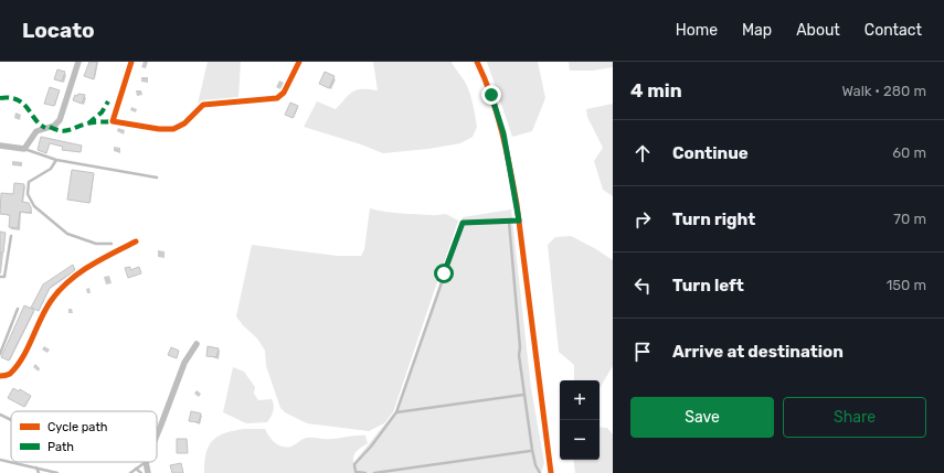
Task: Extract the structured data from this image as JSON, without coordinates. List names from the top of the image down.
{
  "legend": ["Cycle path", "Path"],
  "page": {
    "header": "Locato",
    "nav": [
      "Home",
      "Map",
      "About",
      "Contact"
    ],
    "heading": ["4 min", "Walk · 280 m"],
    "list": [
      ["Continue", "60 m"],
      ["Turn right", "70 m"],
      ["Turn left", "150 m"],
      "Arrive at destination"
    ],
    "map_buttons": ["+", "−"],
    "buttons": ["Save", "Share"]
  }
}
